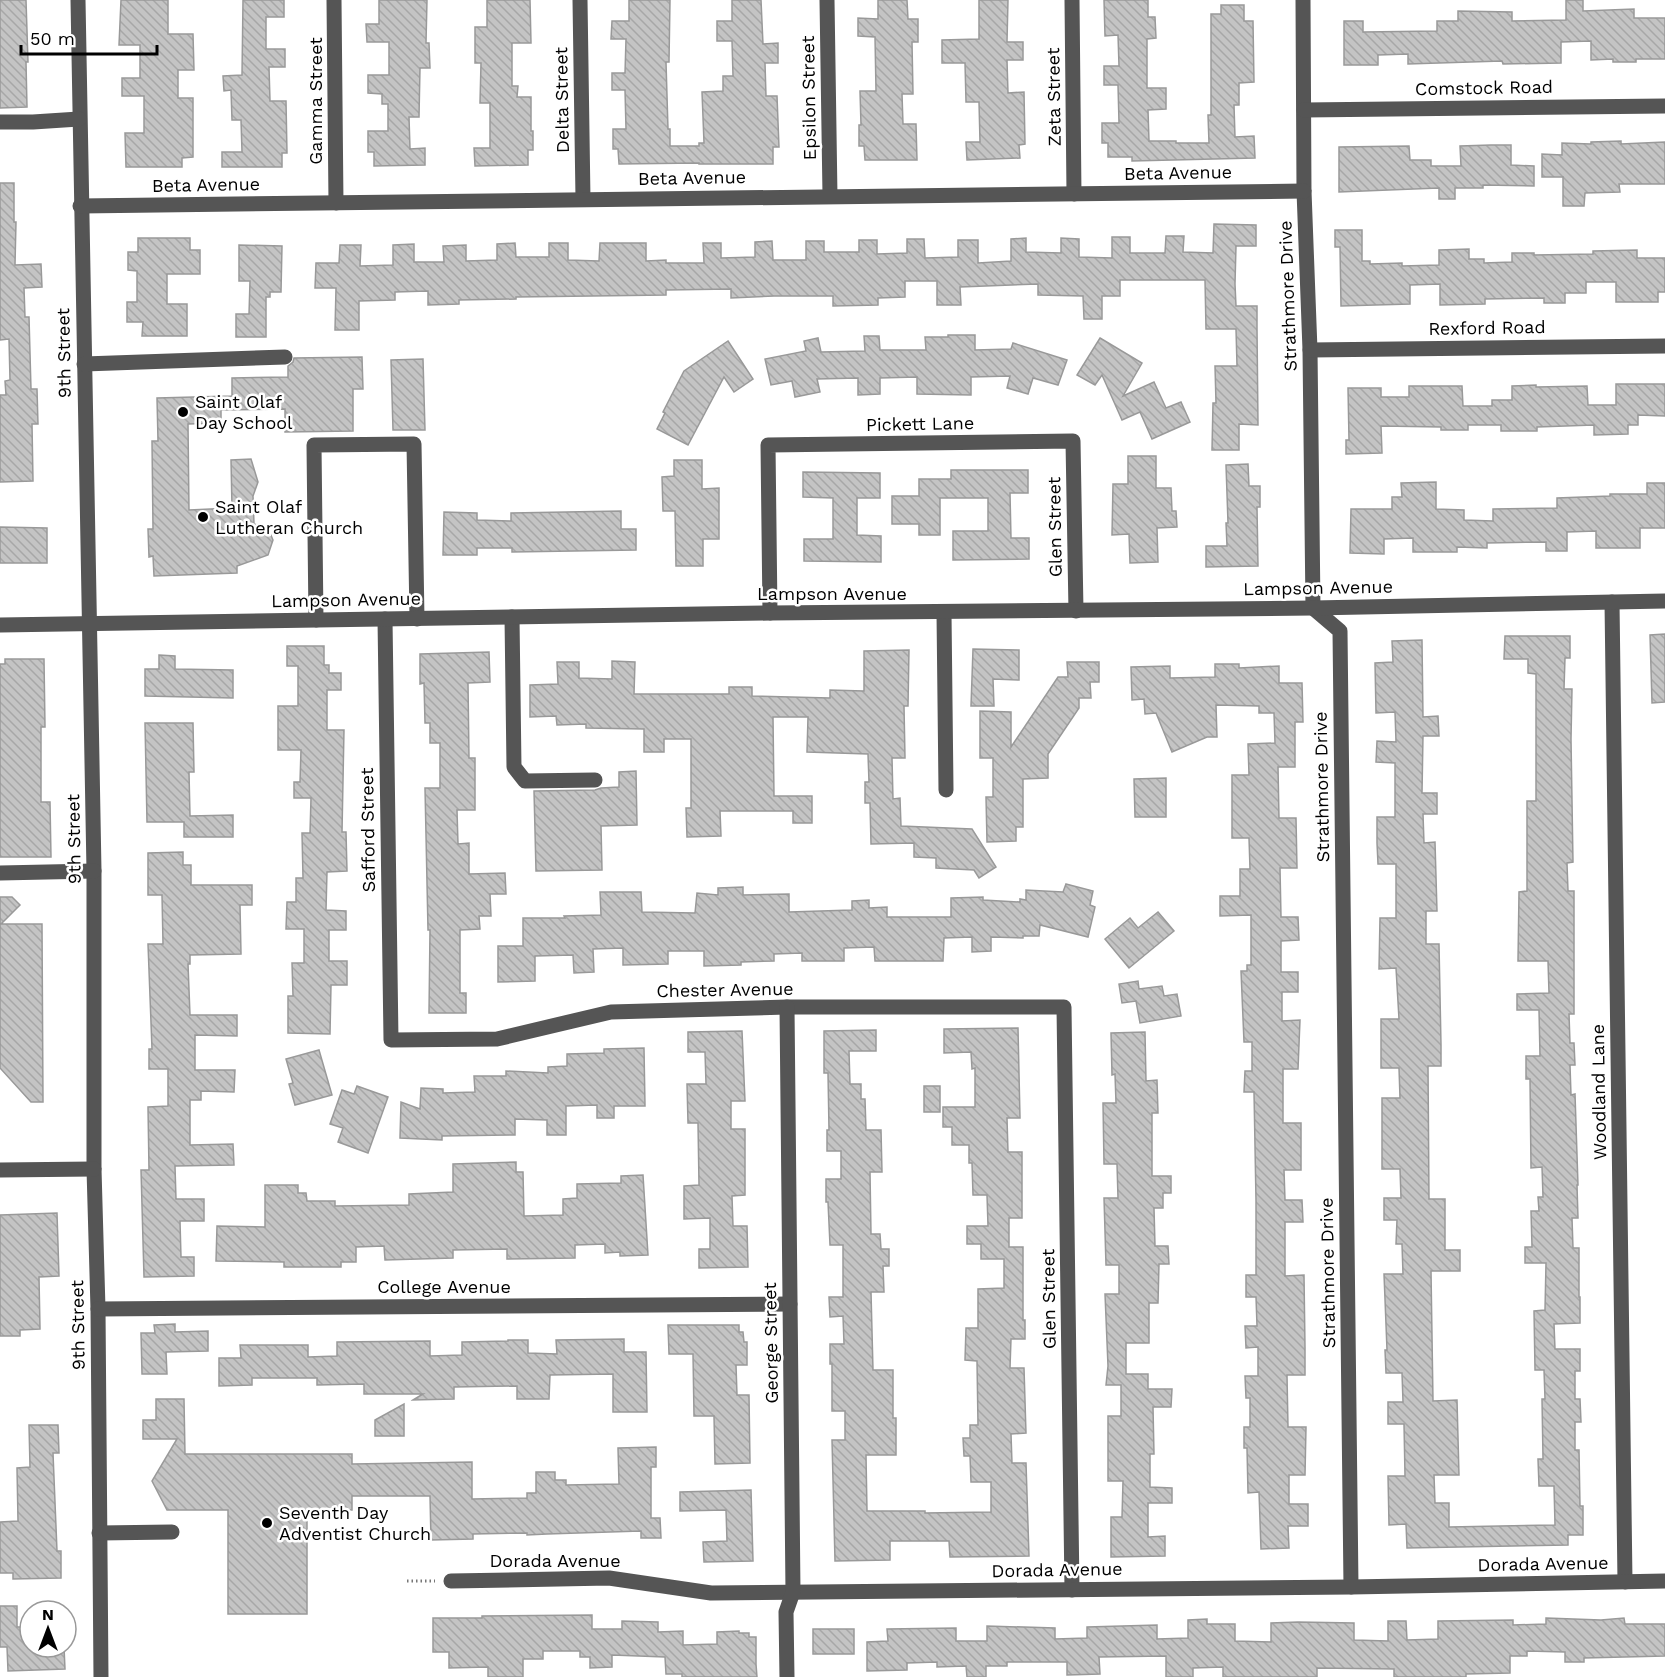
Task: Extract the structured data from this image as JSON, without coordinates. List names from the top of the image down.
{
  "streets": {
    "street": [
      "Comstock Road",
      "Zeta Street",
      "Epsilon Street",
      "Delta Street",
      "Gamma Street",
      "Beta Avenue",
      "Strathmore Drive",
      "Rexford Road",
      "9th Street",
      "Pickett Lane",
      "Glen Street",
      "Lampson Avenue",
      "Safford Street",
      "Chester Avenue",
      "Woodland Lane",
      "College Avenue",
      "George Street",
      "Dorada Avenue"
    ]
  },
  "crossings": [
    ["Comstock Road", "Strathmore Drive"],
    ["Zeta Street", "Beta Avenue"],
    ["Epsilon Street", "Beta Avenue"],
    ["Delta Street", "Beta Avenue"],
    ["Gamma Street", "Beta Avenue"],
    ["Beta Avenue", "Strathmore Drive"],
    ["Beta Avenue", "9th Street"],
    ["Strathmore Drive", "Rexford Road"],
    ["Strathmore Drive", "Lampson Avenue"],
    ["Strathmore Drive", "Dorada Avenue"],
    ["9th Street", "Lampson Avenue"],
    ["9th Street", "College Avenue"],
    ["Pickett Lane", "Glen Street"],
    ["Pickett Lane", "Lampson Avenue"],
    ["Glen Street", "Lampson Avenue"],
    ["Glen Street", "Chester Avenue"],
    ["Glen Street", "Dorada Avenue"],
    ["Lampson Avenue", "Safford Street"],
    ["Lampson Avenue", "Woodland Lane"],
    ["Safford Street", "Chester Avenue"],
    ["Chester Avenue", "George Street"],
    ["Woodland Lane", "Dorada Avenue"],
    ["College Avenue", "George Street"],
    ["George Street", "Dorada Avenue"]
  ],
  "places": ["Saint Olaf Day School", "Saint Olaf Lutheran Church", "Seventh Day Adventist Church"],
  "scale_bar": "50 m",
  "north": "top"
}
